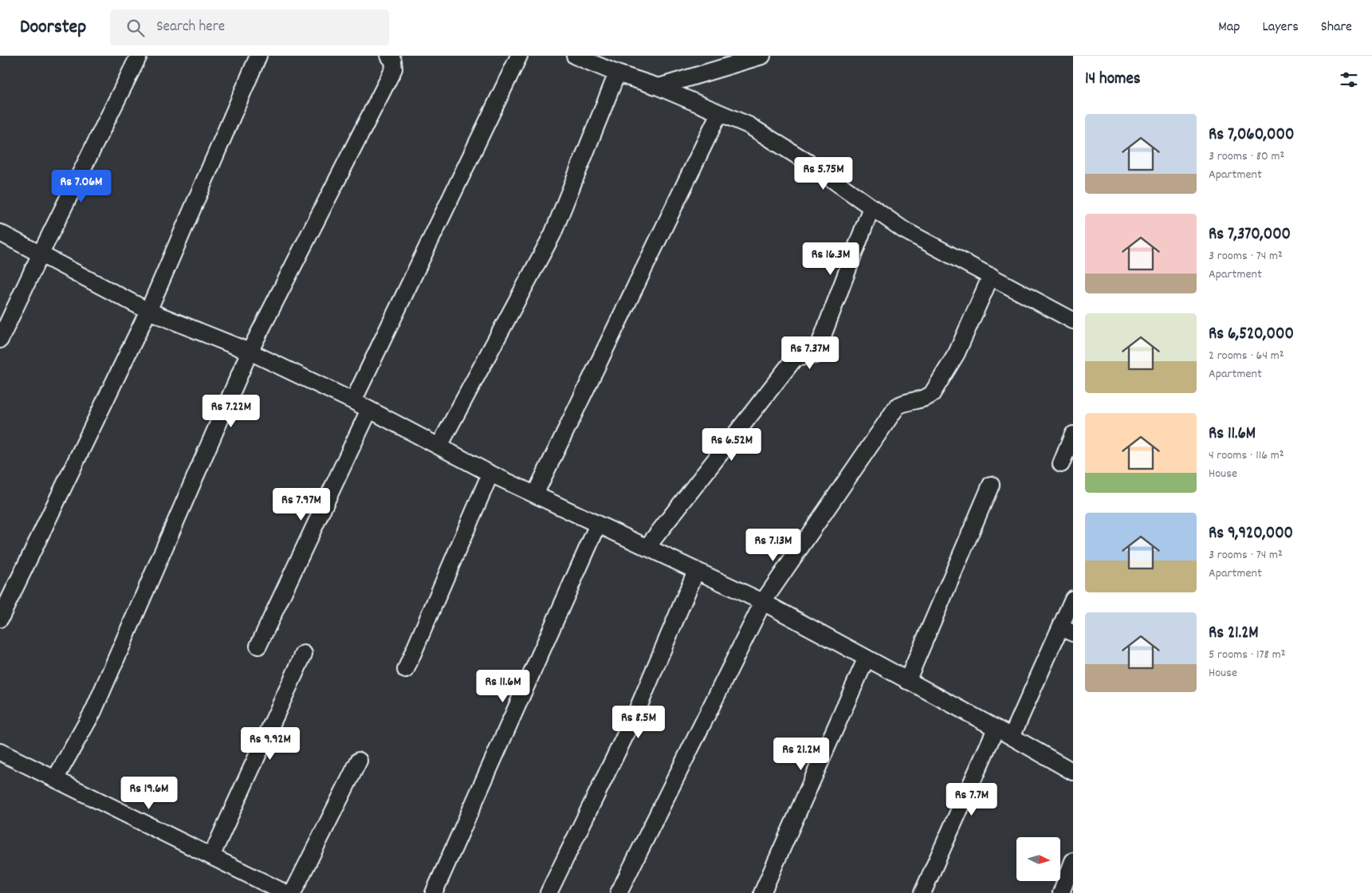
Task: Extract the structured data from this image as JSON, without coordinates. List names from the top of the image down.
{
  "north": "right",
  "page": {
    "header": "Doorstep",
    "search": "Search here",
    "nav": ["Map", "Layers", "Share"],
    "heading": "14 homes",
    "list": [
      {
        "name": "Rs 7,060,000",
        "note": "3 rooms · 80 m² · Apartment"
      },
      {
        "name": "Rs 7,370,000",
        "note": "3 rooms · 74 m² · Apartment"
      },
      {
        "name": "Rs 6,520,000",
        "note": "2 rooms · 64 m² · Apartment"
      },
      {
        "name": "Rs 11.6M",
        "note": "4 rooms · 116 m² · House"
      },
      {
        "name": "Rs 9,920,000",
        "note": "3 rooms · 74 m² · Apartment"
      },
      {
        "name": "Rs 21.2M",
        "note": "5 rooms · 178 m² · House"
      }
    ],
    "price": [
      "Rs 5.75M",
      "Rs 7.06M",
      "Rs 16.3M",
      "Rs 7.37M",
      "Rs 7.22M",
      "Rs 6.52M",
      "Rs 7.97M",
      "Rs 7.13M",
      "Rs 11.6M",
      "Rs 8.5M",
      "Rs 9.92M",
      "Rs 21.2M",
      "Rs 19.6M",
      "Rs 7.7M"
    ]
  }
}
